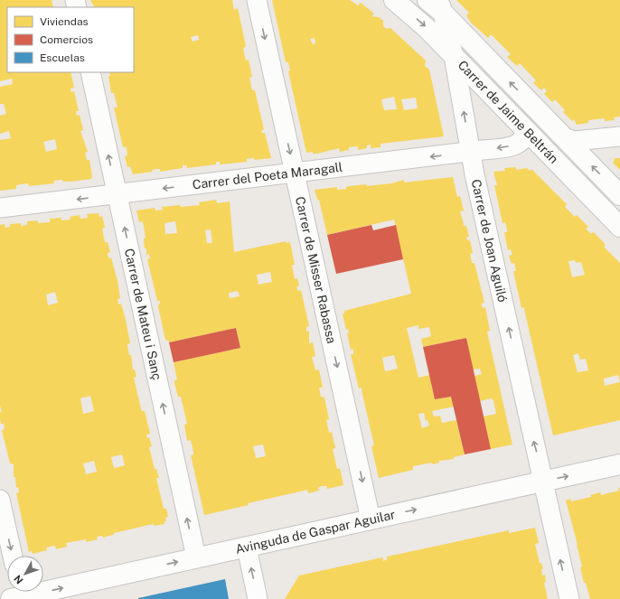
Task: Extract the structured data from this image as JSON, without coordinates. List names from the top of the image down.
{
  "streets": {
    "main road": ["Carrer de Jaime Beltrán", "Avinguda de Gaspar Aguilar"],
    "street": [
      "Carrer del Poeta Maragall",
      "Carrer de Joan Aguiló",
      "Carrer de Misser Rabassa",
      "Carrer de Mateu i Sanç"
    ]
  },
  "crossings": [
    ["Carrer de Jaime Beltrán", "Carrer del Poeta Maragall"],
    ["Carrer de Jaime Beltrán", "Carrer de Joan Aguiló"],
    ["Carrer del Poeta Maragall", "Carrer de Joan Aguiló"],
    ["Carrer del Poeta Maragall", "Carrer de Misser Rabassa"],
    ["Carrer del Poeta Maragall", "Carrer de Mateu i Sanç"],
    ["Carrer de Joan Aguiló", "Avinguda de Gaspar Aguilar"],
    ["Carrer de Misser Rabassa", "Avinguda de Gaspar Aguilar"],
    ["Carrer de Mateu i Sanç", "Avinguda de Gaspar Aguilar"]
  ],
  "one_way": [
    "Carrer del Poeta Maragall",
    "Carrer de Joan Aguiló",
    "Carrer de Misser Rabassa",
    "Carrer de Mateu i Sanç",
    "Avinguda de Gaspar Aguilar"
  ],
  "legend": ["Viviendas", "Comercios", "Escuelas"],
  "north": "bottom left"
}
